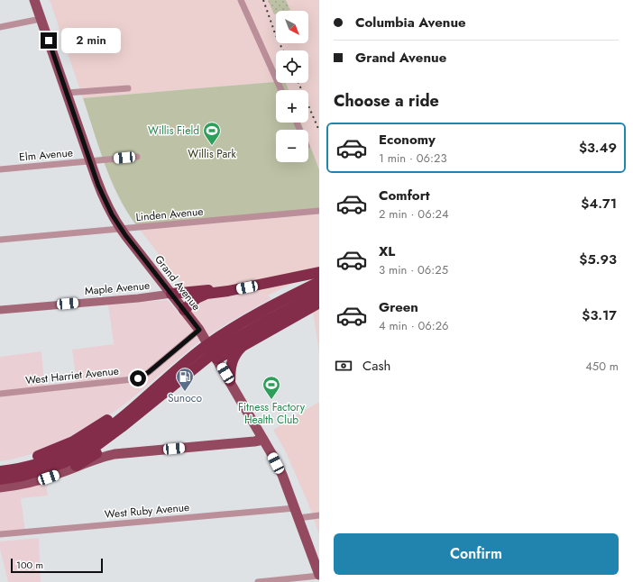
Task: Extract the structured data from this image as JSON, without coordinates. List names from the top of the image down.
{
  "streets": {
    "main road": ["Grand Avenue"],
    "street": [
      "Elm Avenue",
      "Linden Avenue",
      "Maple Avenue",
      "West Harriet Avenue",
      "West Ruby Avenue"
    ]
  },
  "crossings": [
    ["Elm Avenue", "Grand Avenue"],
    ["Linden Avenue", "Grand Avenue"],
    ["Grand Avenue", "Maple Avenue"],
    ["Grand Avenue", "West Harriet Avenue"],
    ["Grand Avenue", "West Ruby Avenue"]
  ],
  "parks": ["Willis Park"],
  "places": {
    "sports": ["Willis Field", "Fitness Factory Health Club"],
    "fuel station": ["Sunoco"]
  },
  "scale_bar": "100 m",
  "north": "bottom right",
  "page": {
    "banner": ["Columbia Avenue", "Grand Avenue"],
    "map_buttons": ["+", "−"],
    "bubble": "2 min",
    "heading": "Choose a ride",
    "list": [
      {
        "name": "Economy",
        "note": "1 min · 06:23",
        "value": "$3.49"
      },
      {
        "name": "Comfort",
        "note": "2 min · 06:24",
        "value": "$4.71"
      },
      {
        "name": "XL",
        "note": "3 min · 06:25",
        "value": "$5.93"
      },
      {
        "name": "Green",
        "note": "4 min · 06:26",
        "value": "$3.17"
      }
    ],
    "pay": ["Cash", "450 m"],
    "buttons": "Confirm",
    "scale": "100 m"
  }
}
